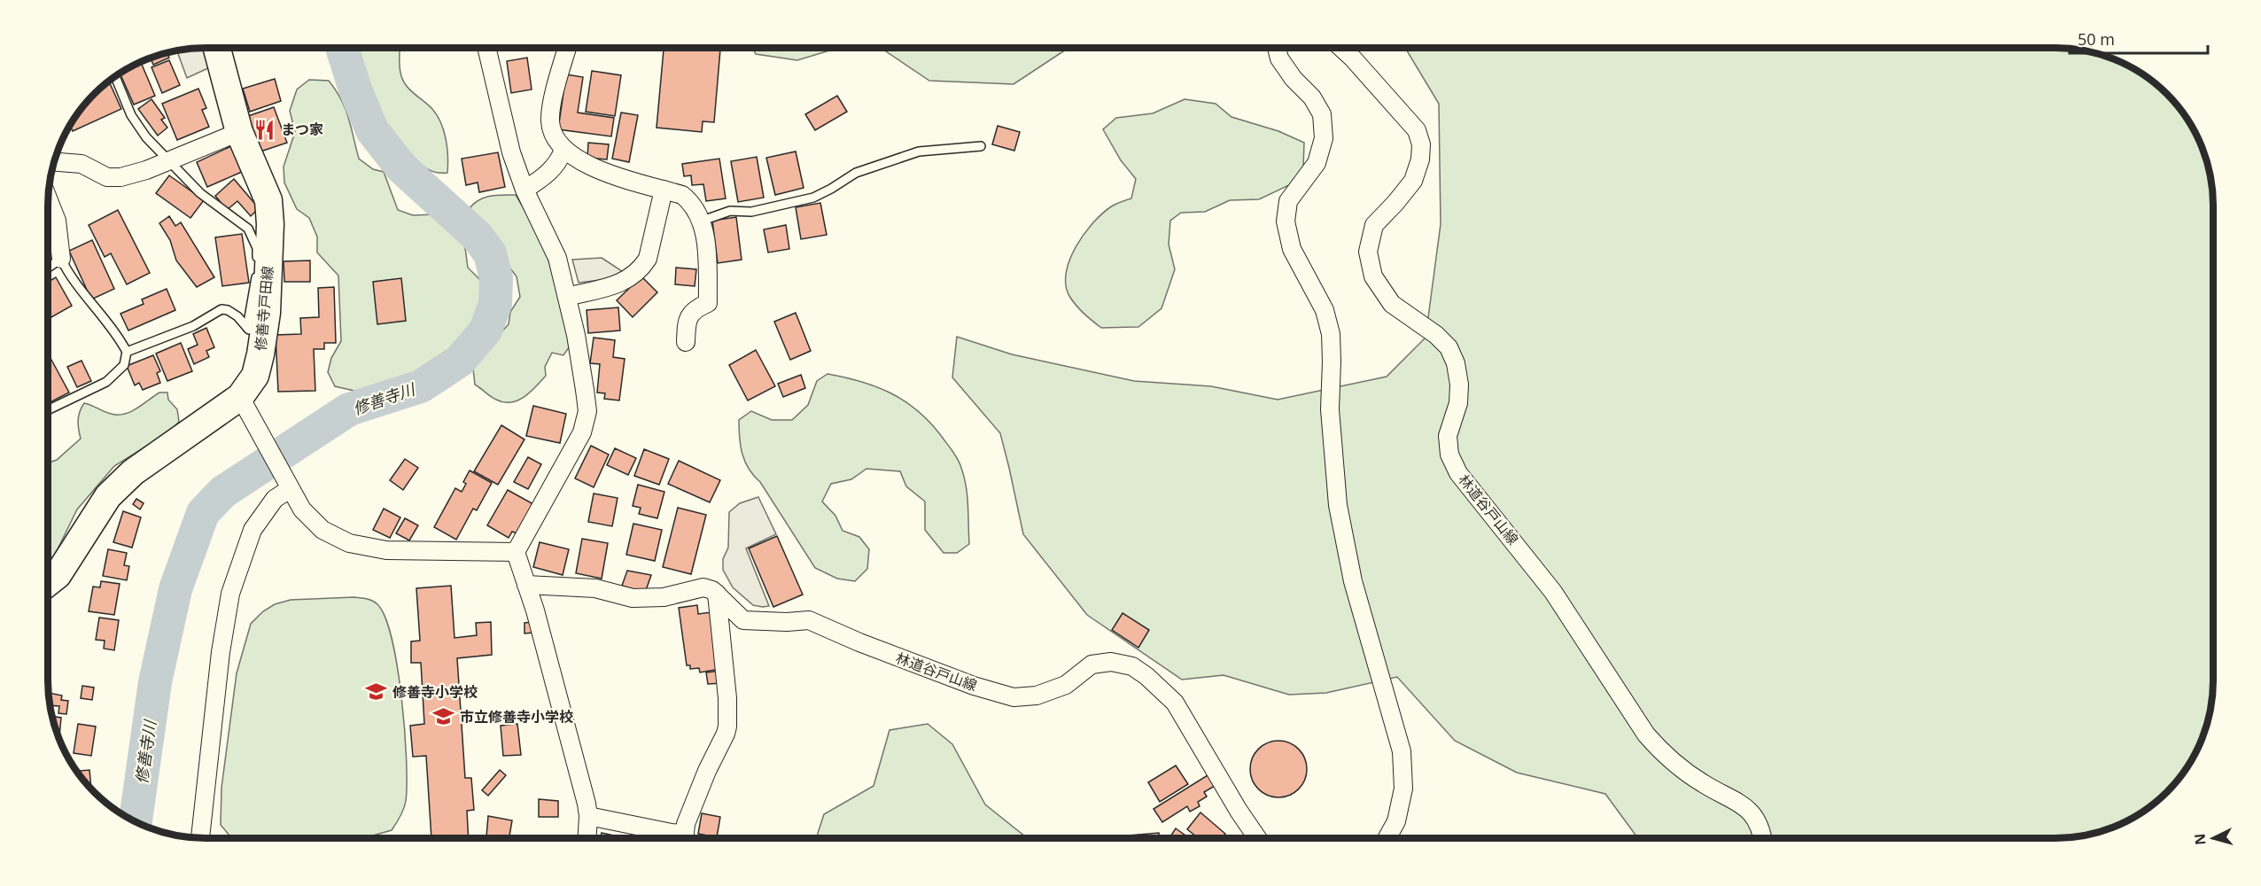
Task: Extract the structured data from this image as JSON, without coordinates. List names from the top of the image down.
{
  "streets": {
    "main road": ["修善寺戸田線"],
    "street": ["林道谷戸山線"]
  },
  "water": ["修善寺川"],
  "places": {
    "restaurant": ["まつ家"],
    "school or university": ["修善寺小学校", "市立修善寺小学校"]
  },
  "scale_bar": "50 m",
  "north": "left"
}
